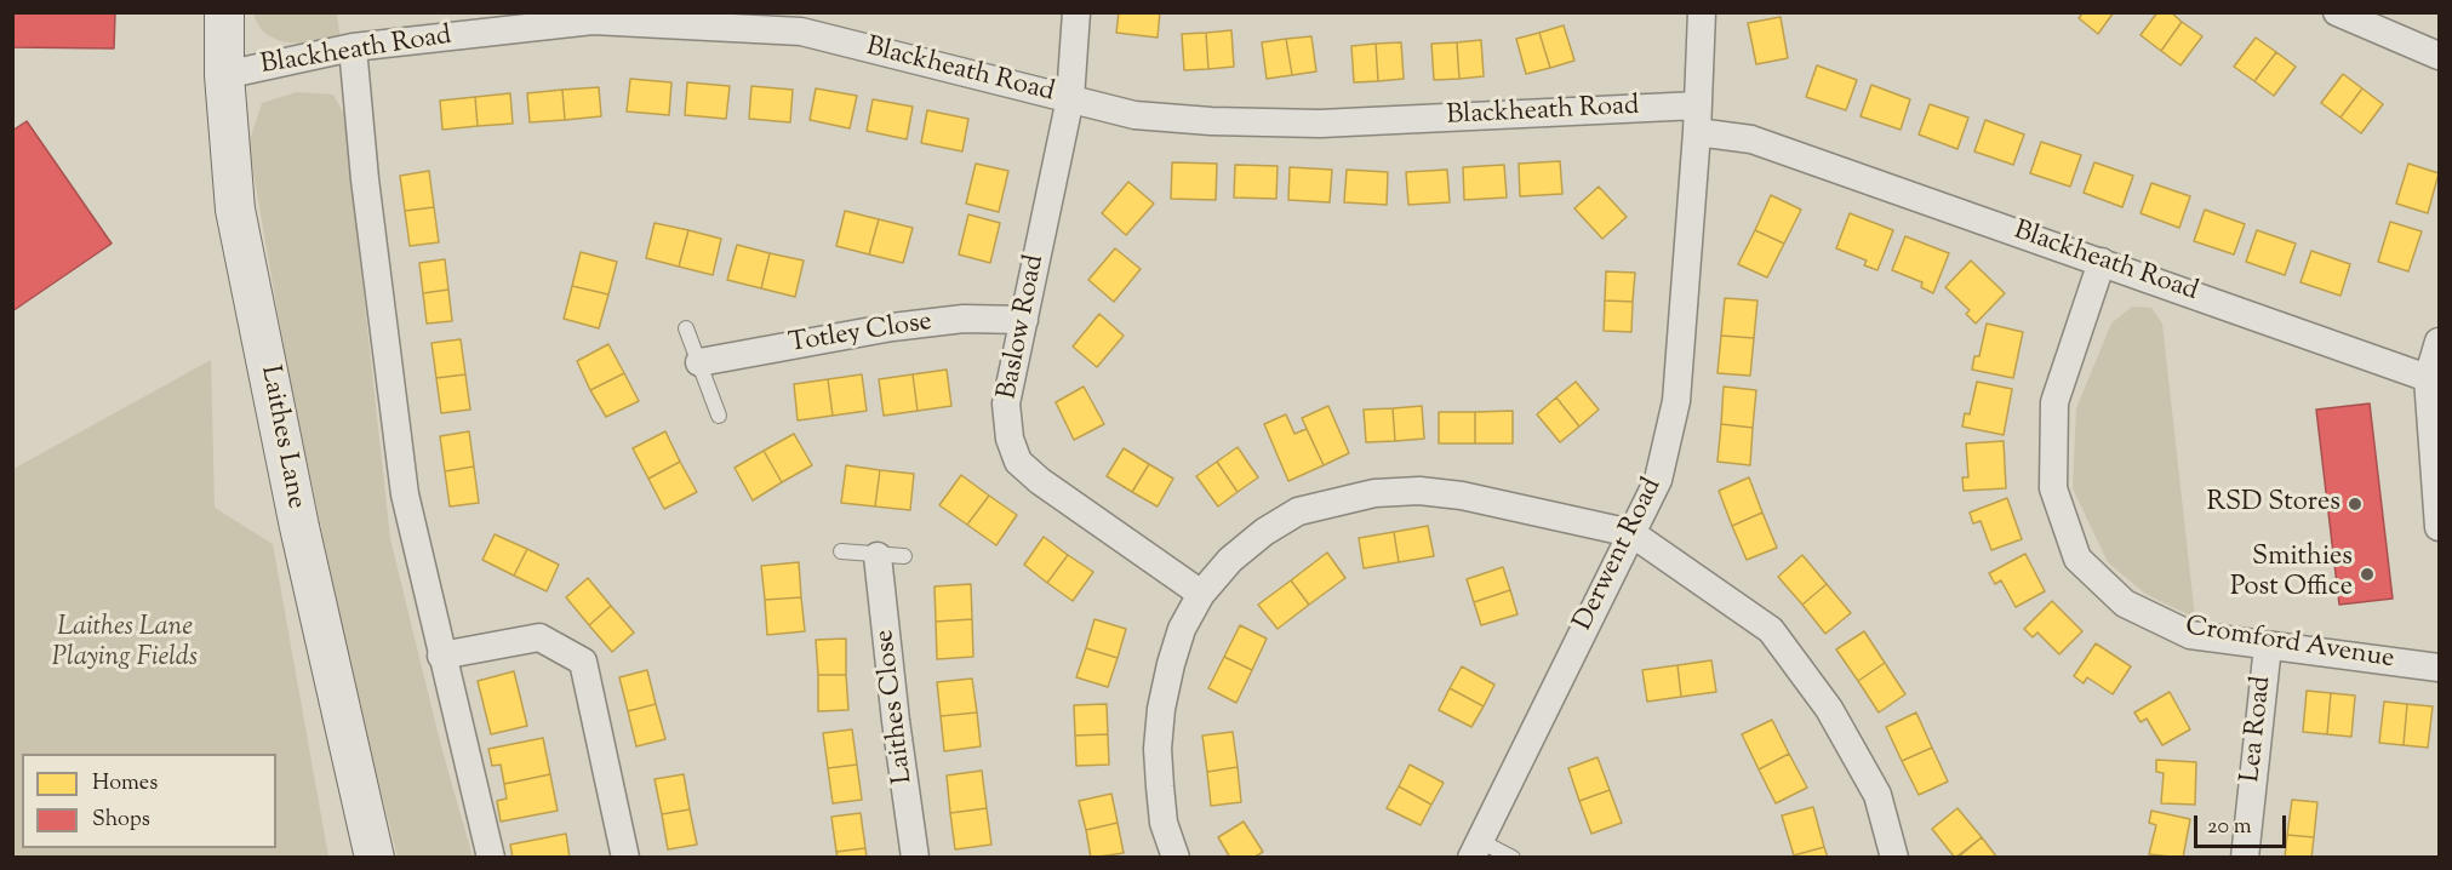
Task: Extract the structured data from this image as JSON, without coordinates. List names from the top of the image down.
{
  "streets": {
    "main road": ["Laithes Lane"],
    "street": [
      "Blackheath Road",
      "Baslow Road",
      "Totley Close",
      "Derwent Road",
      "Cromford Avenue",
      "Laithes Close",
      "Lea Road"
    ]
  },
  "crossings": [
    ["Blackheath Road", "Baslow Road"],
    ["Blackheath Road", "Laithes Lane"],
    ["Blackheath Road", "Derwent Road"],
    ["Blackheath Road", "Cromford Avenue"],
    ["Baslow Road", "Totley Close"],
    ["Cromford Avenue", "Lea Road"]
  ],
  "parks": ["Laithes Lane Playing Fields"],
  "places": ["RSD Stores", "Smithies Post Office"],
  "legend": ["Homes", "Shops"],
  "scale_bar": "20 m"
}
